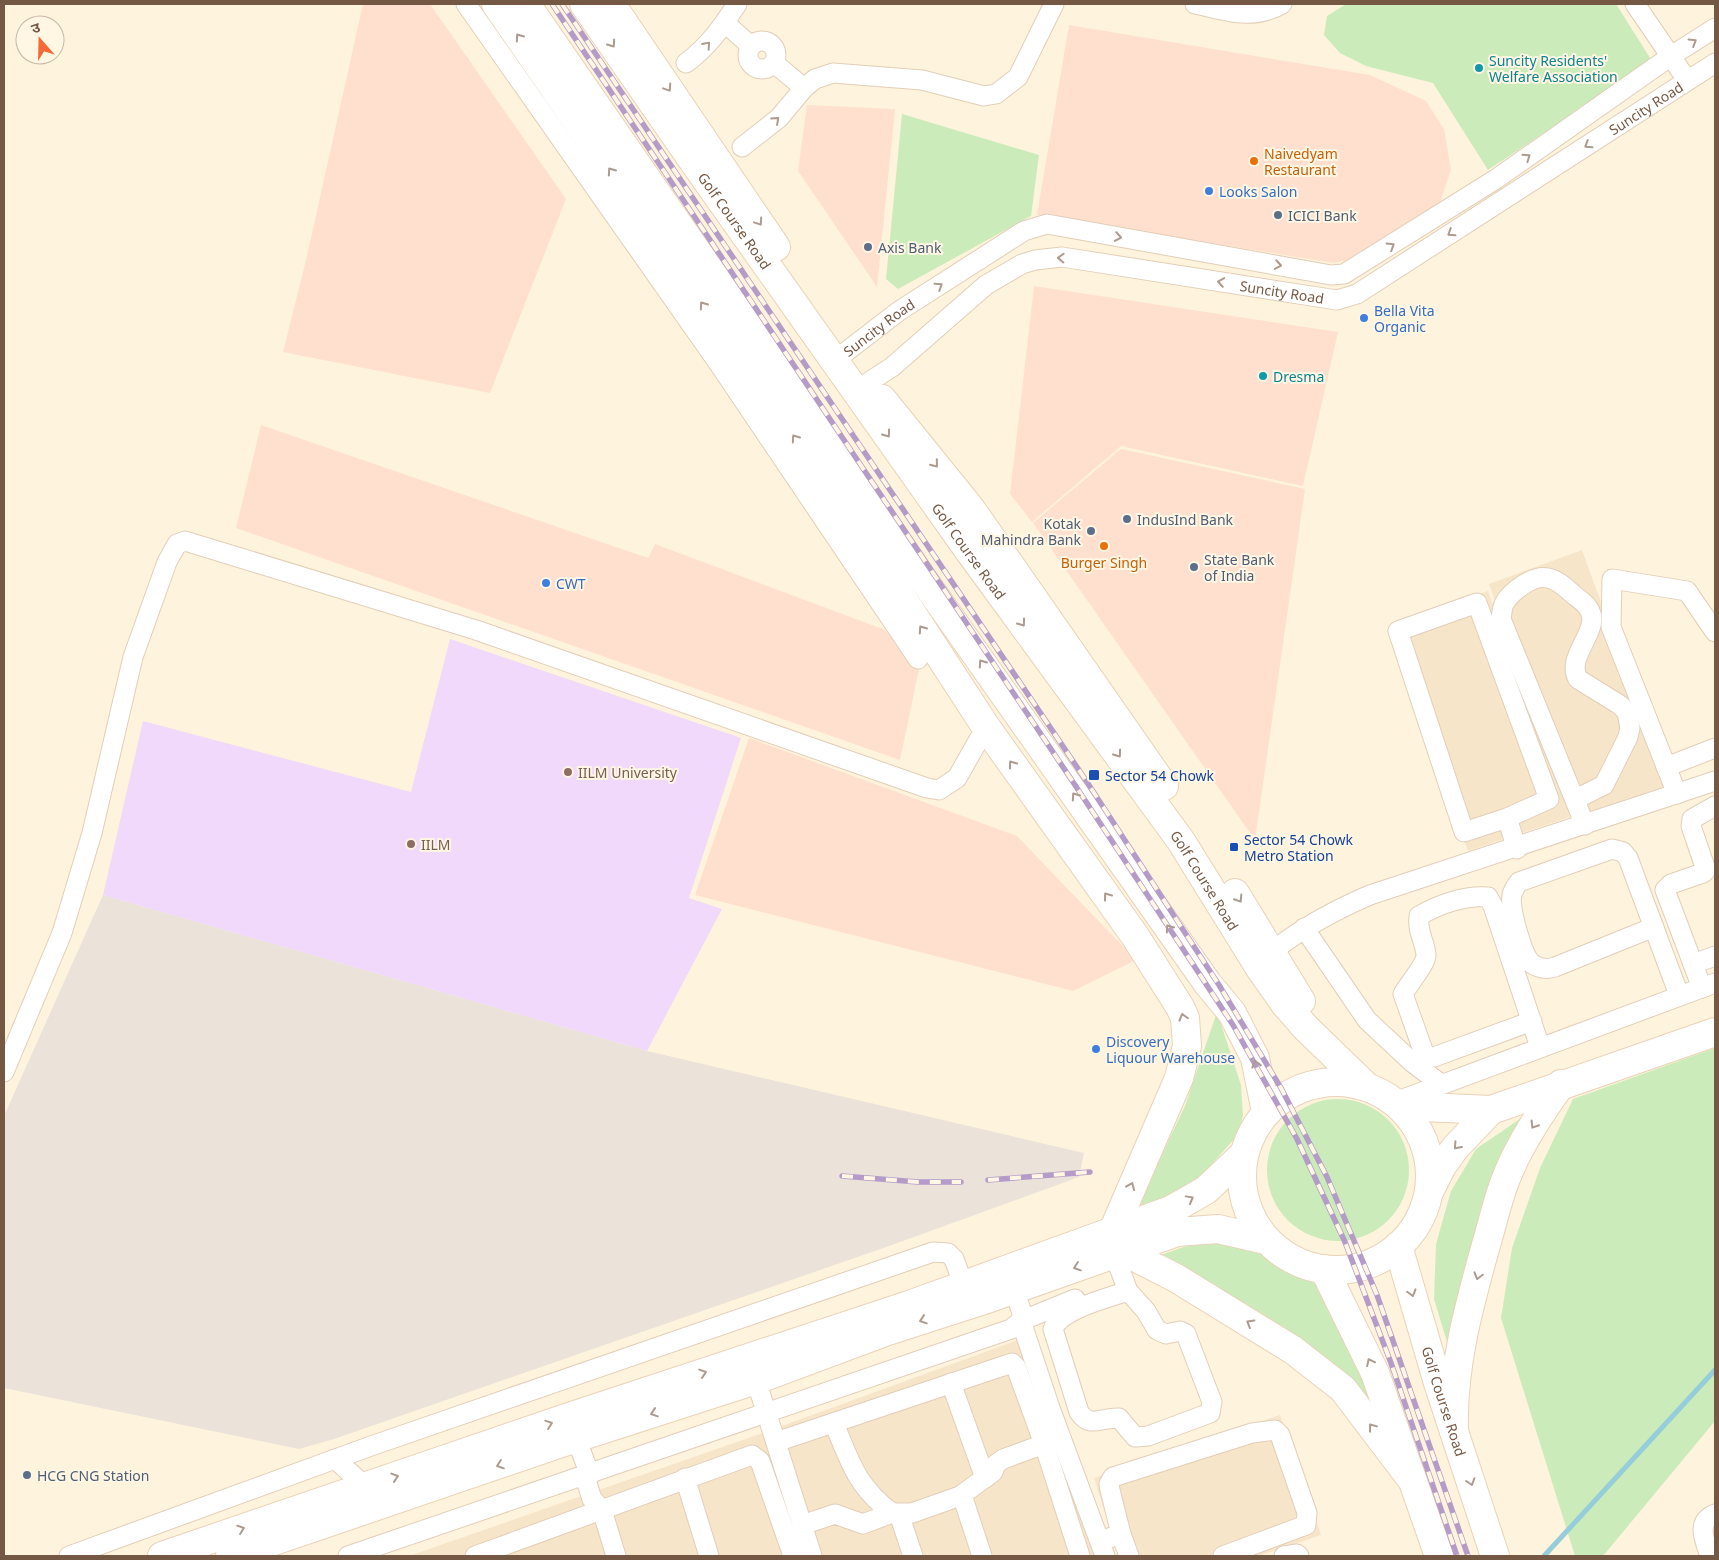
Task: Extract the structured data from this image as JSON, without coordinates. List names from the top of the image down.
{
  "streets": {
    "main road": ["Golf Course Road"],
    "street": ["Suncity Road"]
  },
  "crossings": [
    ["Suncity Road", "Golf Course Road"]
  ],
  "places": {
    "other": [
      "Suncity Residents' Welfare Association",
      "Naivedyam Restaurant",
      "Looks Salon",
      "ICICI Bank",
      "Axis Bank",
      "Bella Vita Organic",
      "Dresma",
      "IndusInd Bank",
      "Kotak Mahindra Bank",
      "Burger Singh",
      "State Bank of India",
      "CWT",
      "IILM University",
      "IILM",
      "Discovery Liquour Warehouse",
      "HCG CNG Station"
    ],
    "transit": ["Sector 54 Chowk", "Sector 54 Chowk Metro Station"]
  },
  "north": "top"
}
